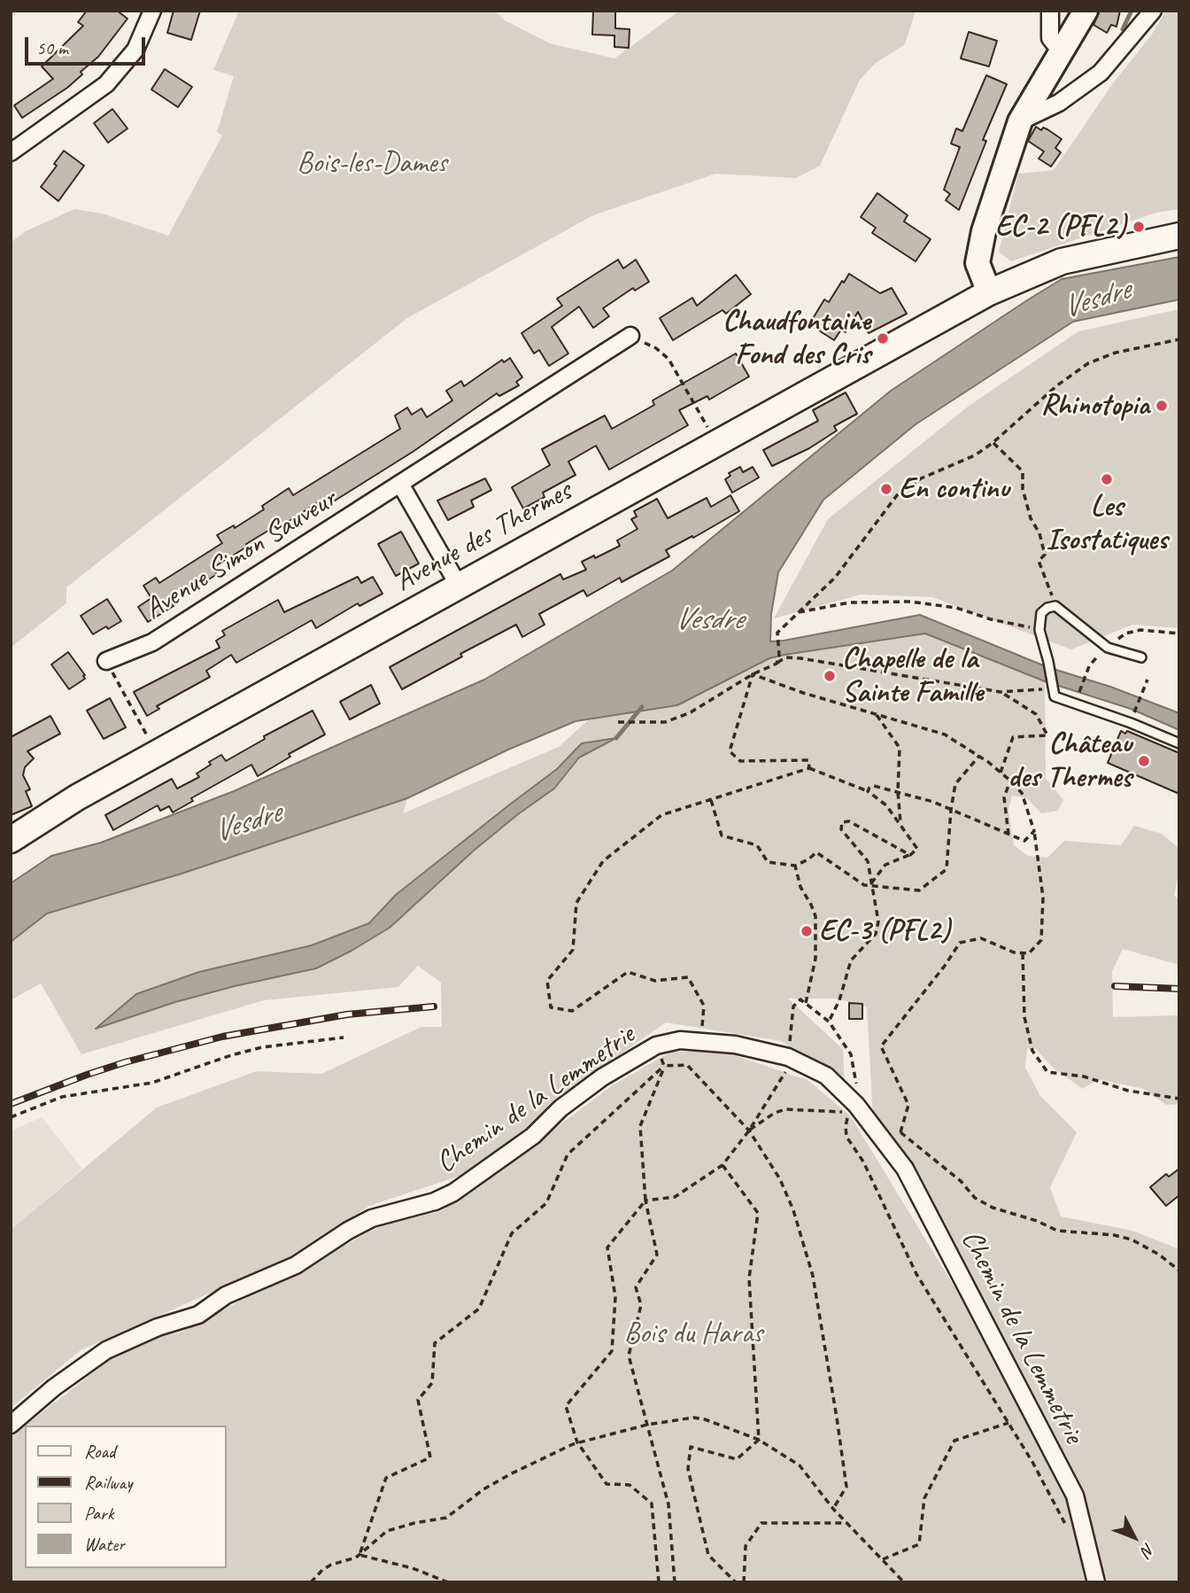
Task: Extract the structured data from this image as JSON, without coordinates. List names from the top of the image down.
{
  "streets": {
    "main road": ["Avenue des Thermes"],
    "street": ["Avenue Simon Sauveur", "Chemin de la Lemmetrie"]
  },
  "water": ["Vesdre"],
  "parks": ["Bois-les-Dames", "Bois du Haras"],
  "places": [
    "EC-2 (PFL2)",
    "Chaudfontaine Fond des Cris",
    "Rhinotopia",
    "Les Isostatiques",
    "En continu",
    "Chapelle de la Sainte Famille",
    "Château des Thermes",
    "EC-3 (PFL2)"
  ],
  "legend": [
    "Road",
    "Railway",
    "Park",
    "Water"
  ],
  "scale_bar": "50 m",
  "north": "bottom right"
}
